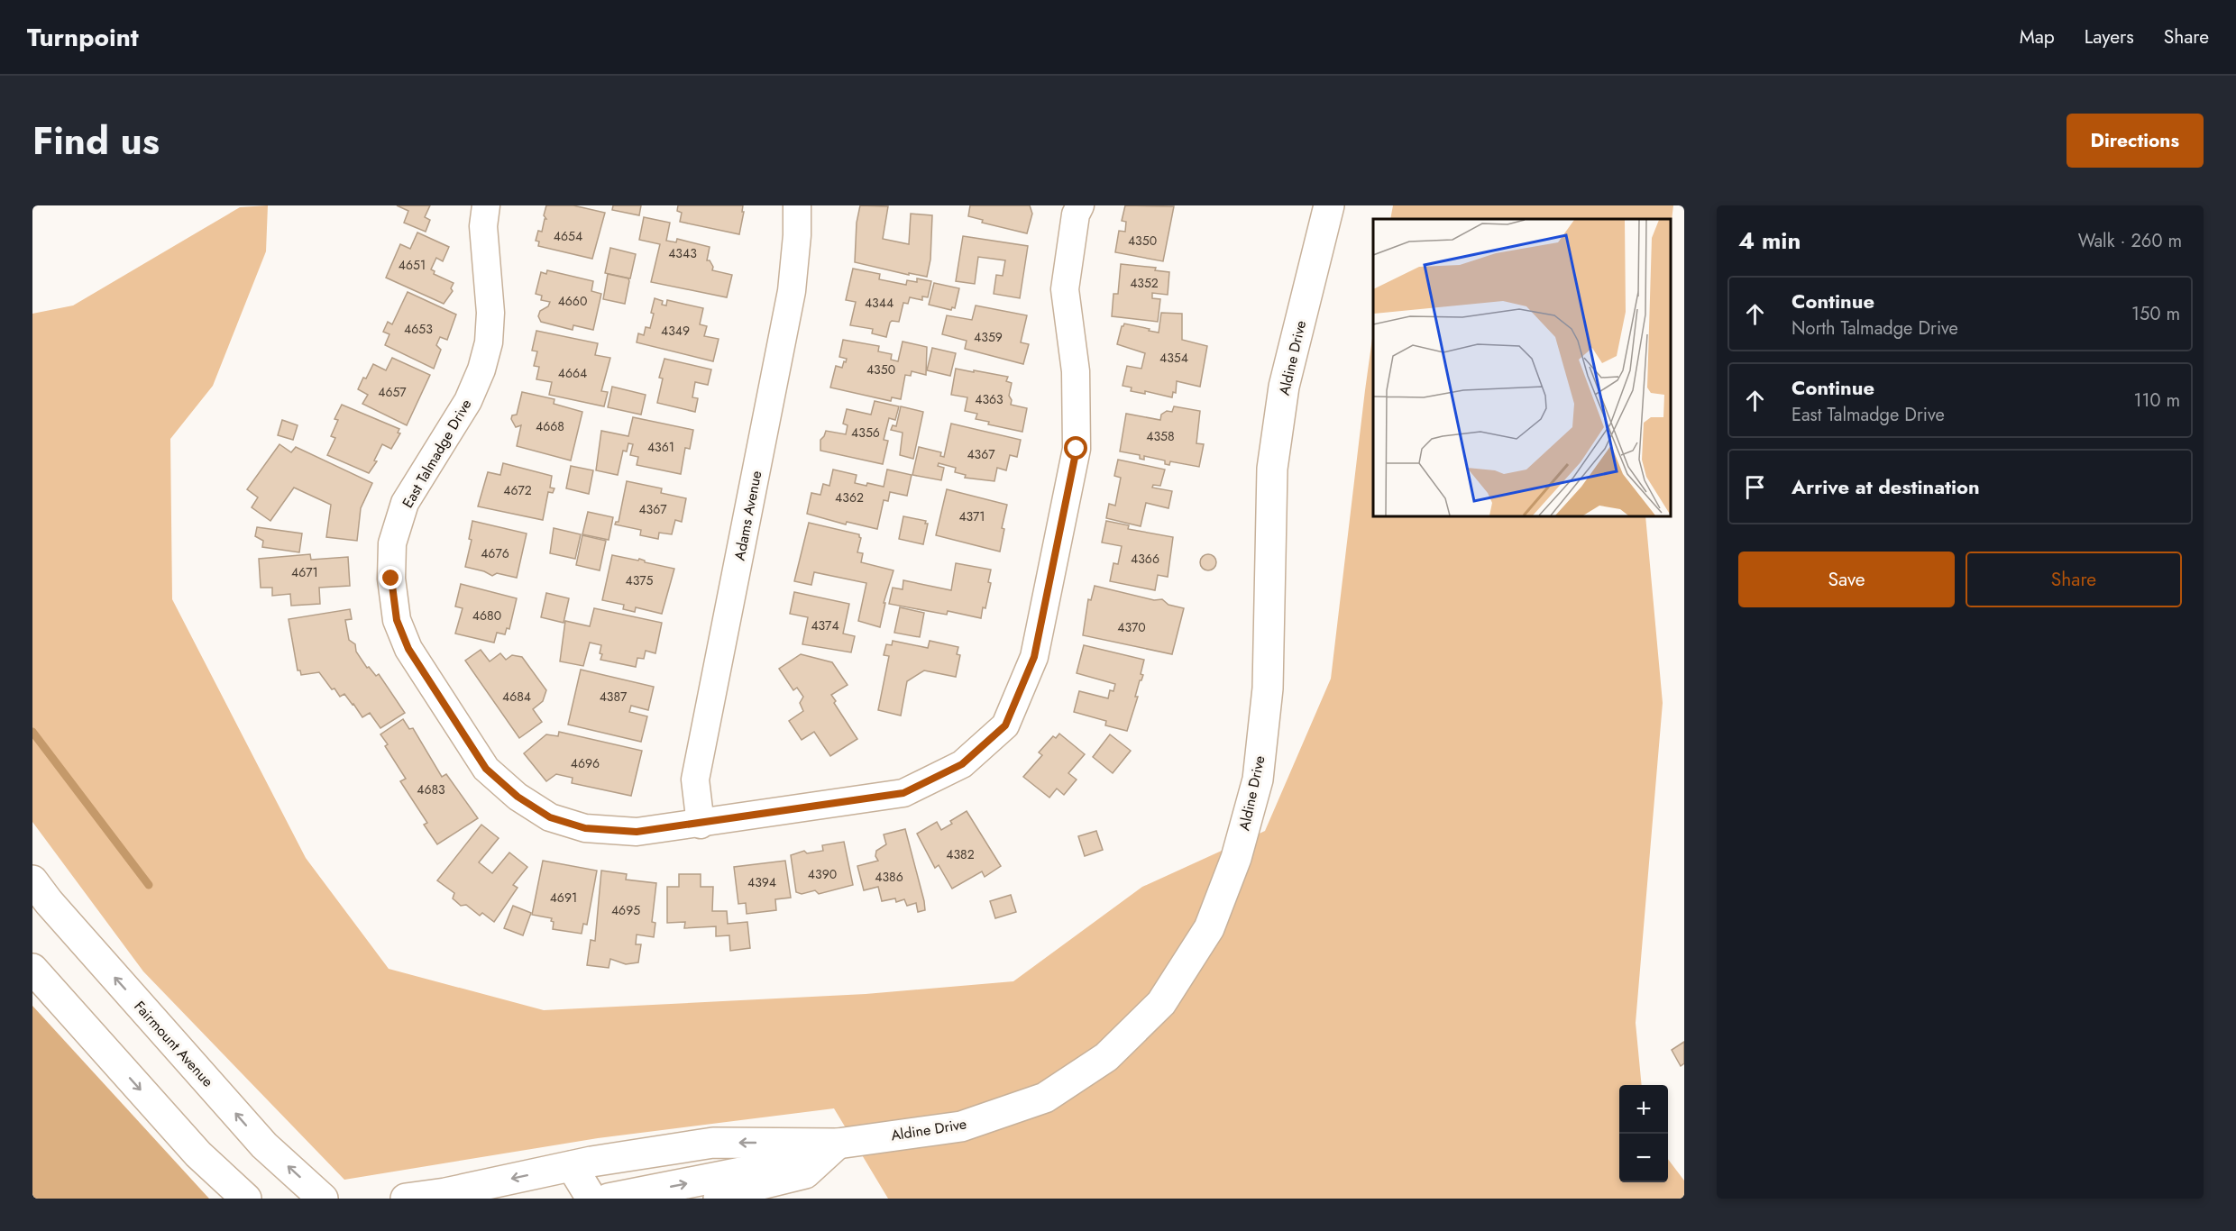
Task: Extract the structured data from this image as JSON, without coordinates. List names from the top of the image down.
{
  "streets": {
    "main road": ["Aldine Drive", "Fairmount Avenue"],
    "street": ["East Talmadge Drive", "Adams Avenue"]
  },
  "crossings": [
    ["East Talmadge Drive", "Adams Avenue"]
  ],
  "house_numbers": [
    "4654",
    "4350",
    "4343",
    "4651",
    "4352",
    "4660",
    "4344",
    "4653",
    "4349",
    "4359",
    "4354",
    "4350",
    "4664",
    "4657",
    "4363",
    "4668",
    "4356",
    "4358",
    "4361",
    "4367",
    "4672",
    "4362",
    "4367",
    "4371",
    "4676",
    "4366",
    "4671",
    "4375",
    "4680",
    "4374",
    "4370",
    "4684",
    "4387",
    "4696",
    "4683",
    "4382",
    "4390",
    "4386",
    "4394",
    "4691",
    "4695"
  ],
  "page": {
    "header": "Turnpoint",
    "nav": ["Map", "Layers", "Share"],
    "title": "Find us",
    "buttons": [
      "Directions",
      ["Save", "Share"]
    ],
    "heading": ["4 min", "Walk · 260 m"],
    "list": [
      ["Continue", "North Talmadge Drive", "150 m"],
      ["Continue", "East Talmadge Drive", "110 m"],
      "Arrive at destination"
    ],
    "map_buttons": ["+", "−"]
  }
}
